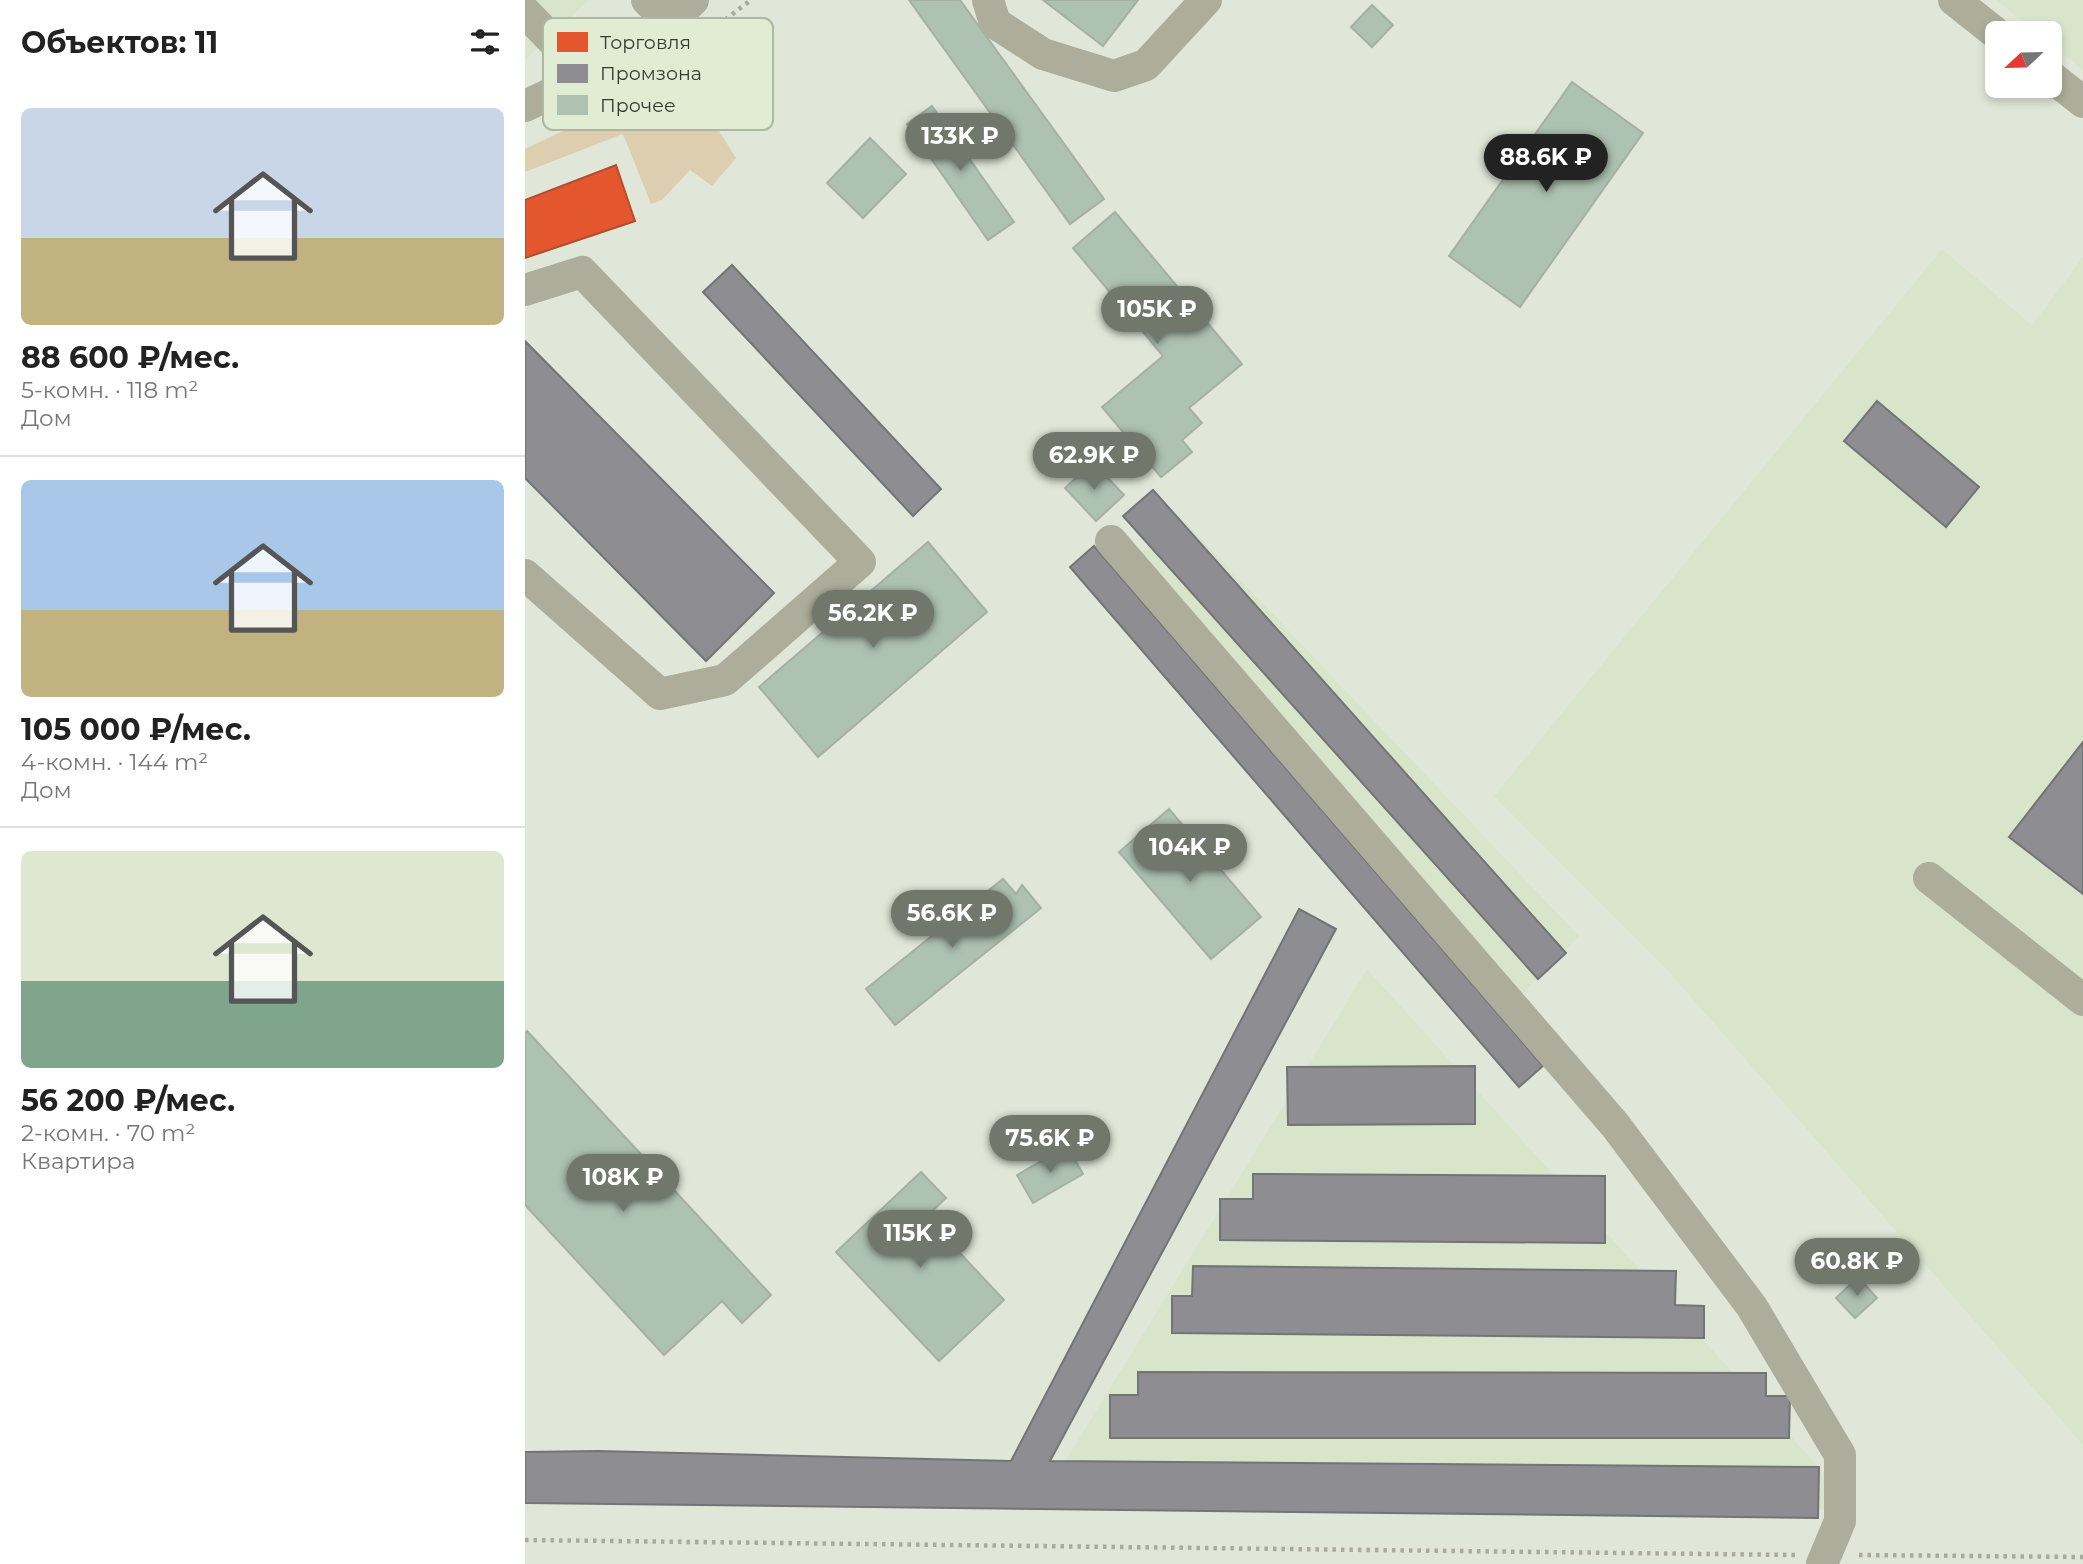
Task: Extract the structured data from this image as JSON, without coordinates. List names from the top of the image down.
{
  "legend": ["Торговля", "Промзона", "Прочее"],
  "north": "left",
  "page": {
    "heading": "Объектов: 11",
    "list": [
      {
        "name": "88 600 ₽/мес.",
        "note": "5-комн. · 118 m² · Дом"
      },
      {
        "name": "105 000 ₽/мес.",
        "note": "4-комн. · 144 m² · Дом"
      },
      {
        "name": "56 200 ₽/мес.",
        "note": "2-комн. · 70 m² · Квартира"
      }
    ],
    "price": [
      "133K ₽",
      "88.6K ₽",
      "105K ₽",
      "62.9K ₽",
      "56.2K ₽",
      "104K ₽",
      "56.6K ₽",
      "75.6K ₽",
      "108K ₽",
      "115K ₽",
      "60.8K ₽"
    ]
  }
}
